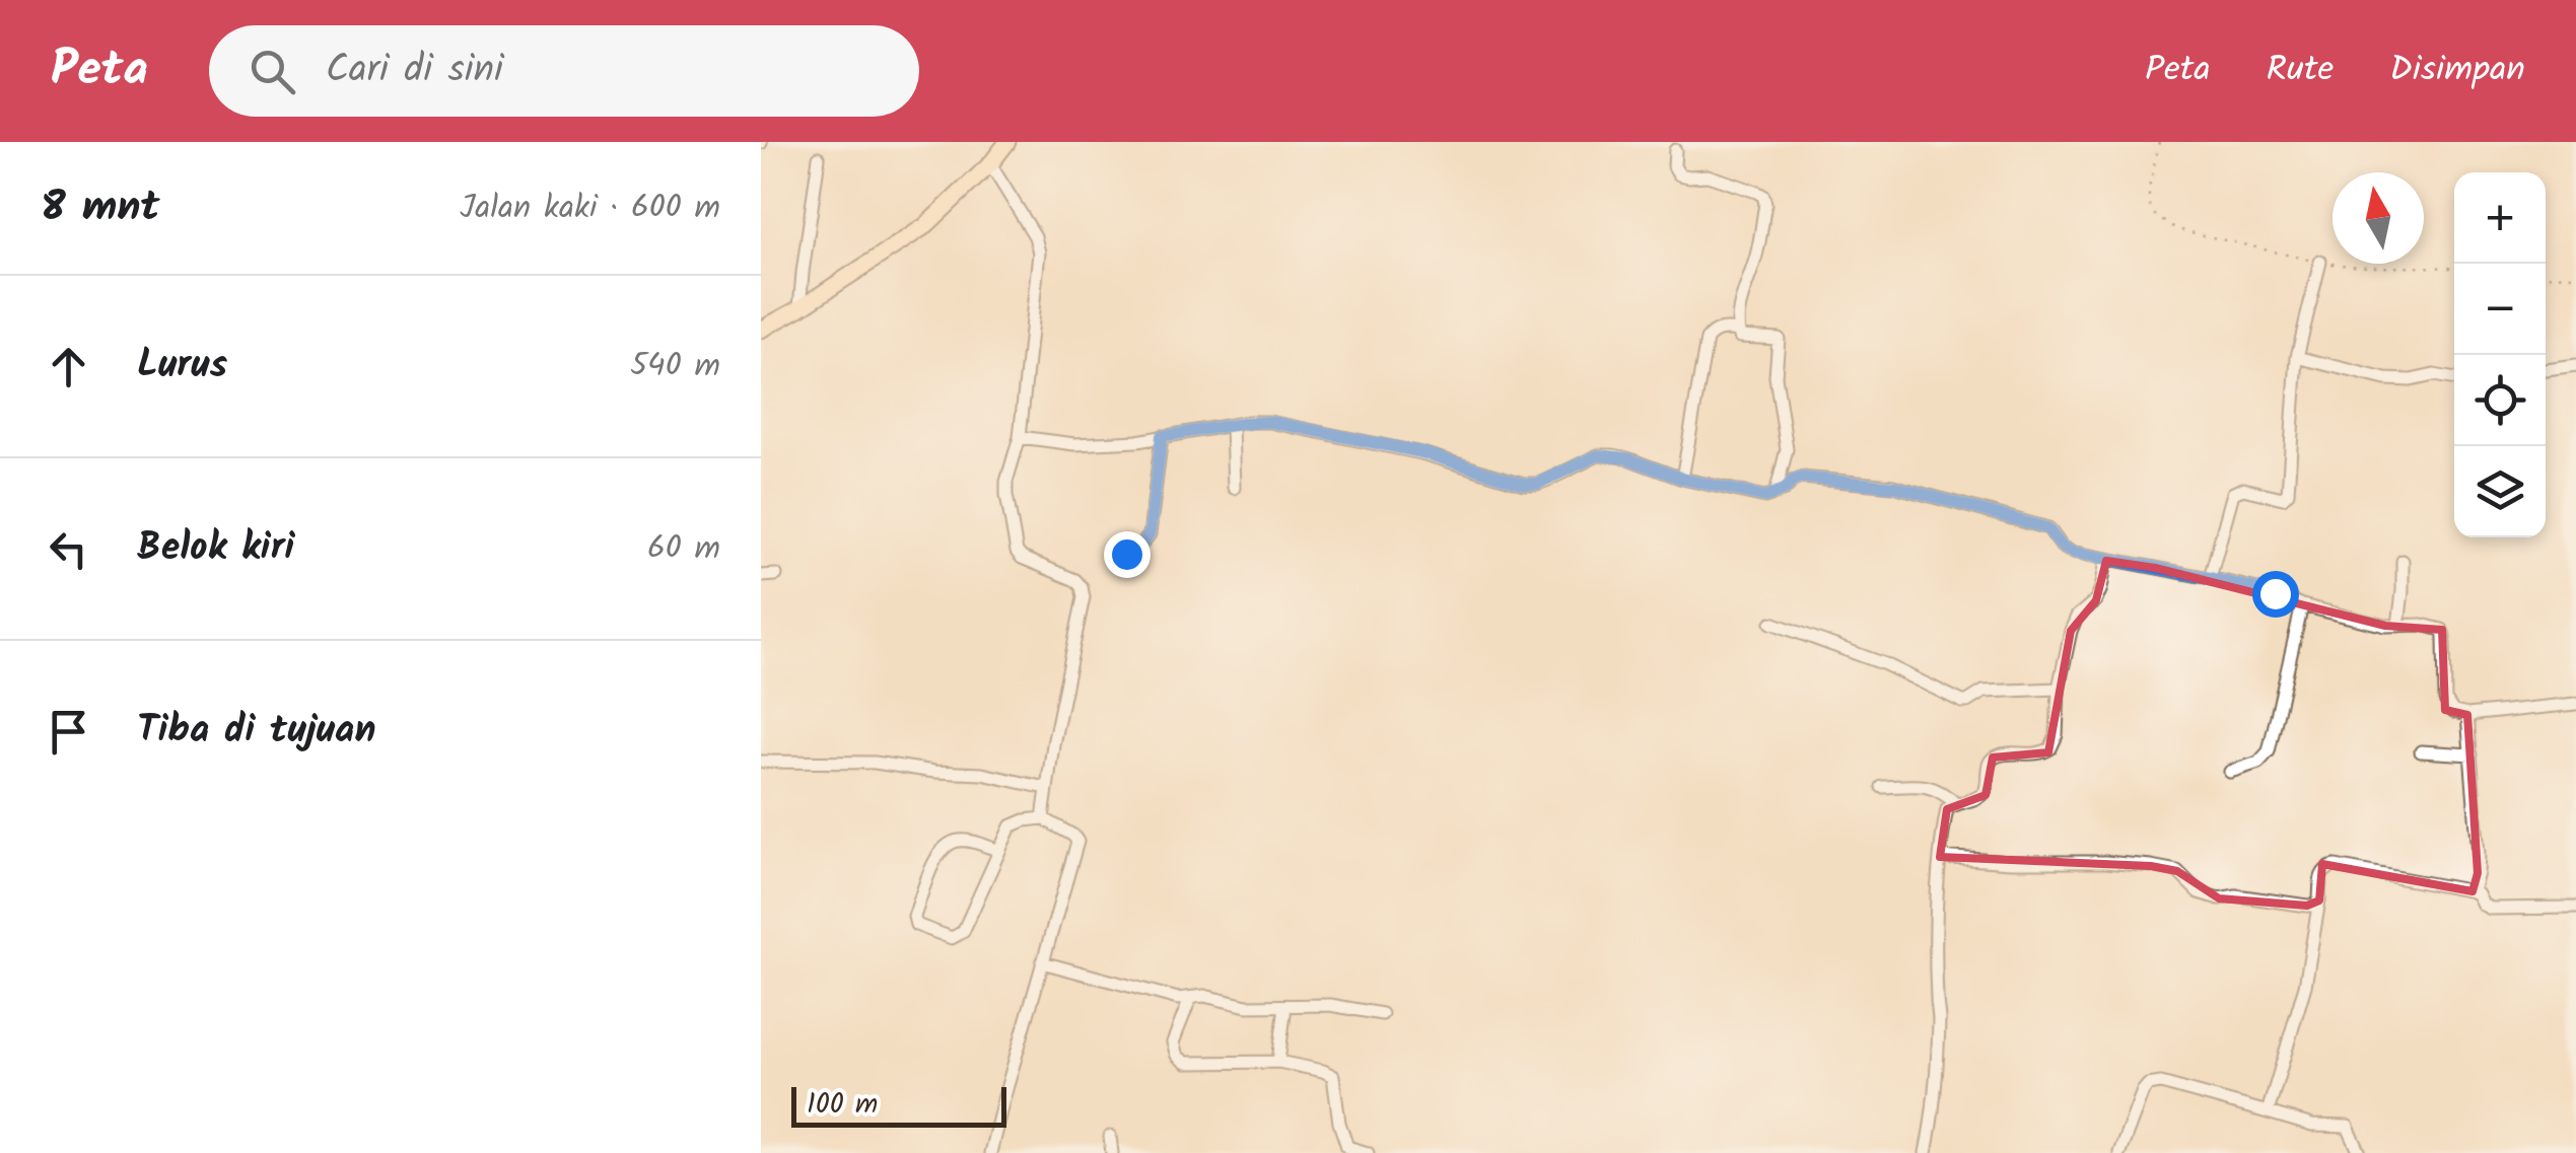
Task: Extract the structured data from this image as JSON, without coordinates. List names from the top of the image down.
{
  "scale_bar": "100 m",
  "north": "top",
  "page": {
    "header": "Peta",
    "search": "Cari di sini",
    "nav": ["Peta", "Rute", "Disimpan"],
    "heading": ["8 mnt", "Jalan kaki · 600 m"],
    "map_buttons": ["+", "−"],
    "list": [
      ["Lurus", "540 m"],
      ["Belok kiri", "60 m"],
      "Tiba di tujuan"
    ],
    "scale": "100 m"
  }
}
